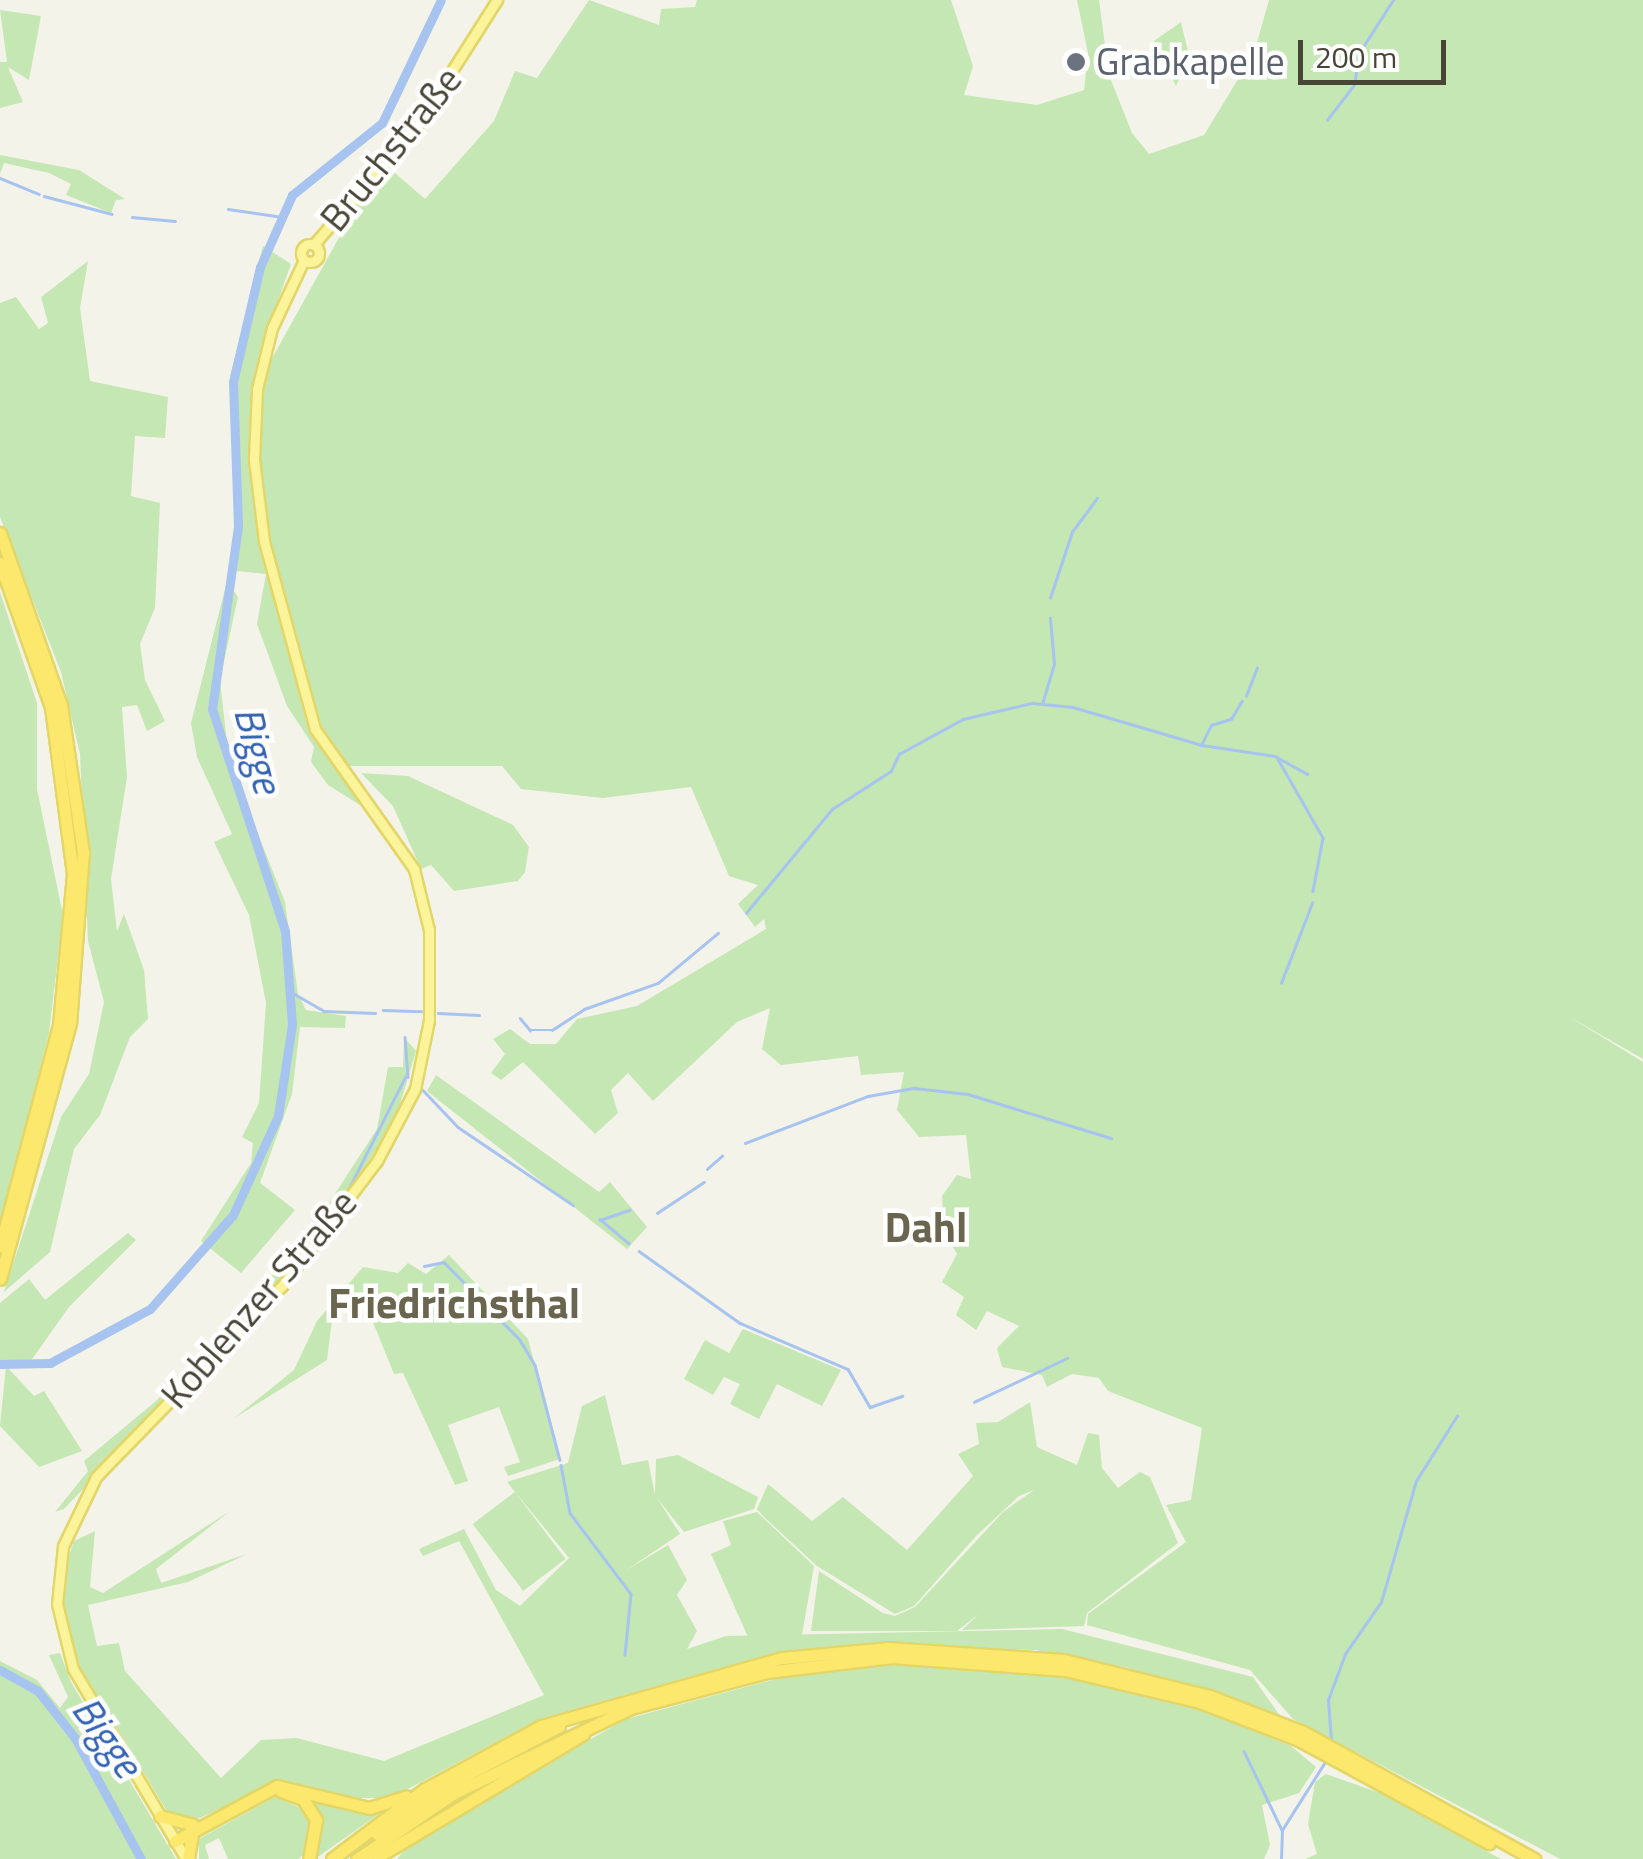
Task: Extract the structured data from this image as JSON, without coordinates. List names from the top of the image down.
{
  "streets": {
    "main road": ["Bruchstraße", "Koblenzer Straße"]
  },
  "crossings": [
    ["Bruchstraße", "Koblenzer Straße"]
  ],
  "districts": ["Dahl", "Friedrichsthal"],
  "water": ["Bigge"],
  "places": ["Grabkapelle"],
  "scale_bar": "200 m"
}
